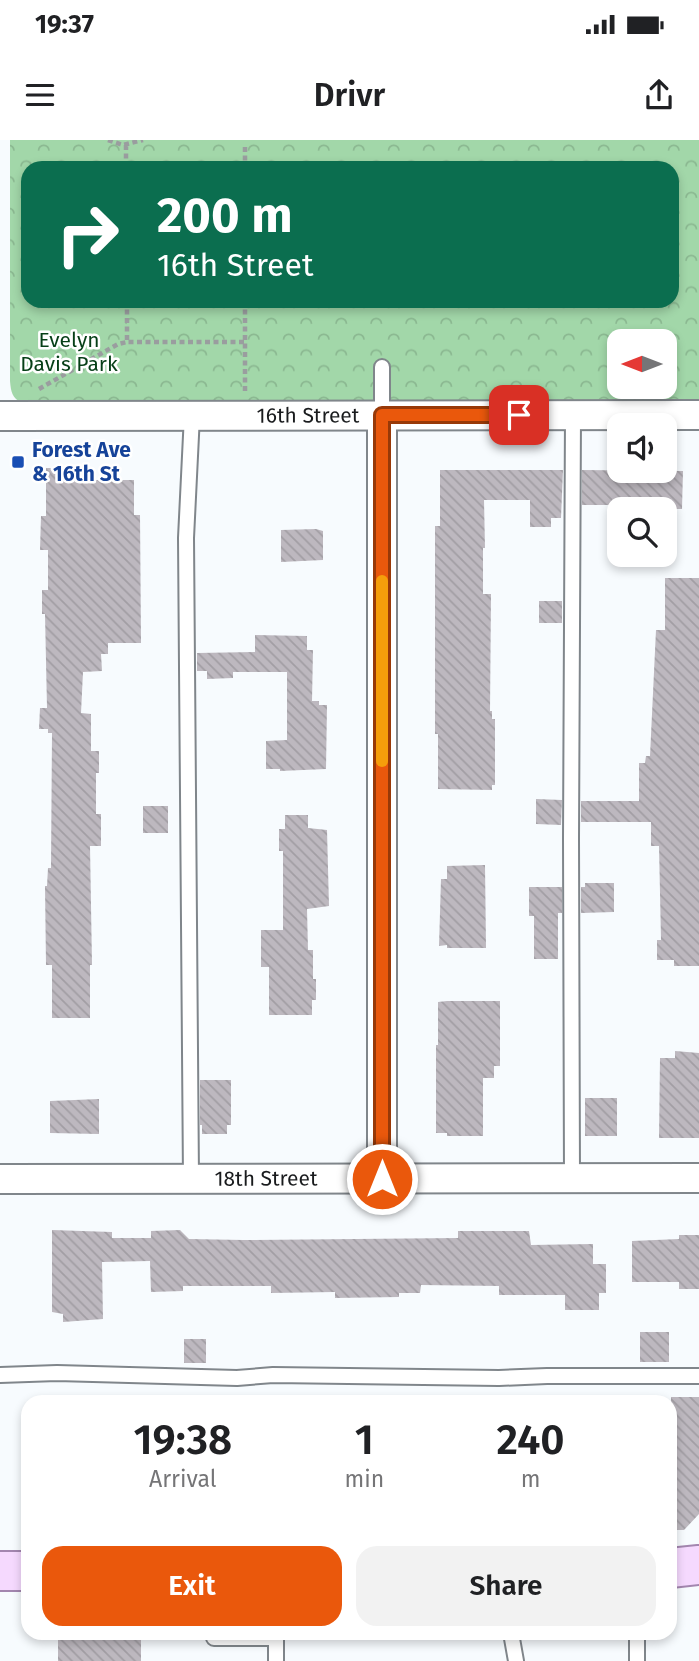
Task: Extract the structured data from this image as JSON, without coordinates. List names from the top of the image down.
{
  "streets": {
    "street": ["16th Street", "18th Street"]
  },
  "parks": ["Evelyn Davis Park"],
  "places": {
    "transit": ["Forest Ave & 16th St"]
  },
  "north": "left",
  "page": {
    "status": "19:37",
    "header": "Drivr",
    "turn": ["200 m", "16th Street"],
    "eta": [
      "19:38",
      "Arrival",
      "1",
      "min",
      "240",
      "m"
    ],
    "buttons": ["Exit", "Share"]
  }
}
